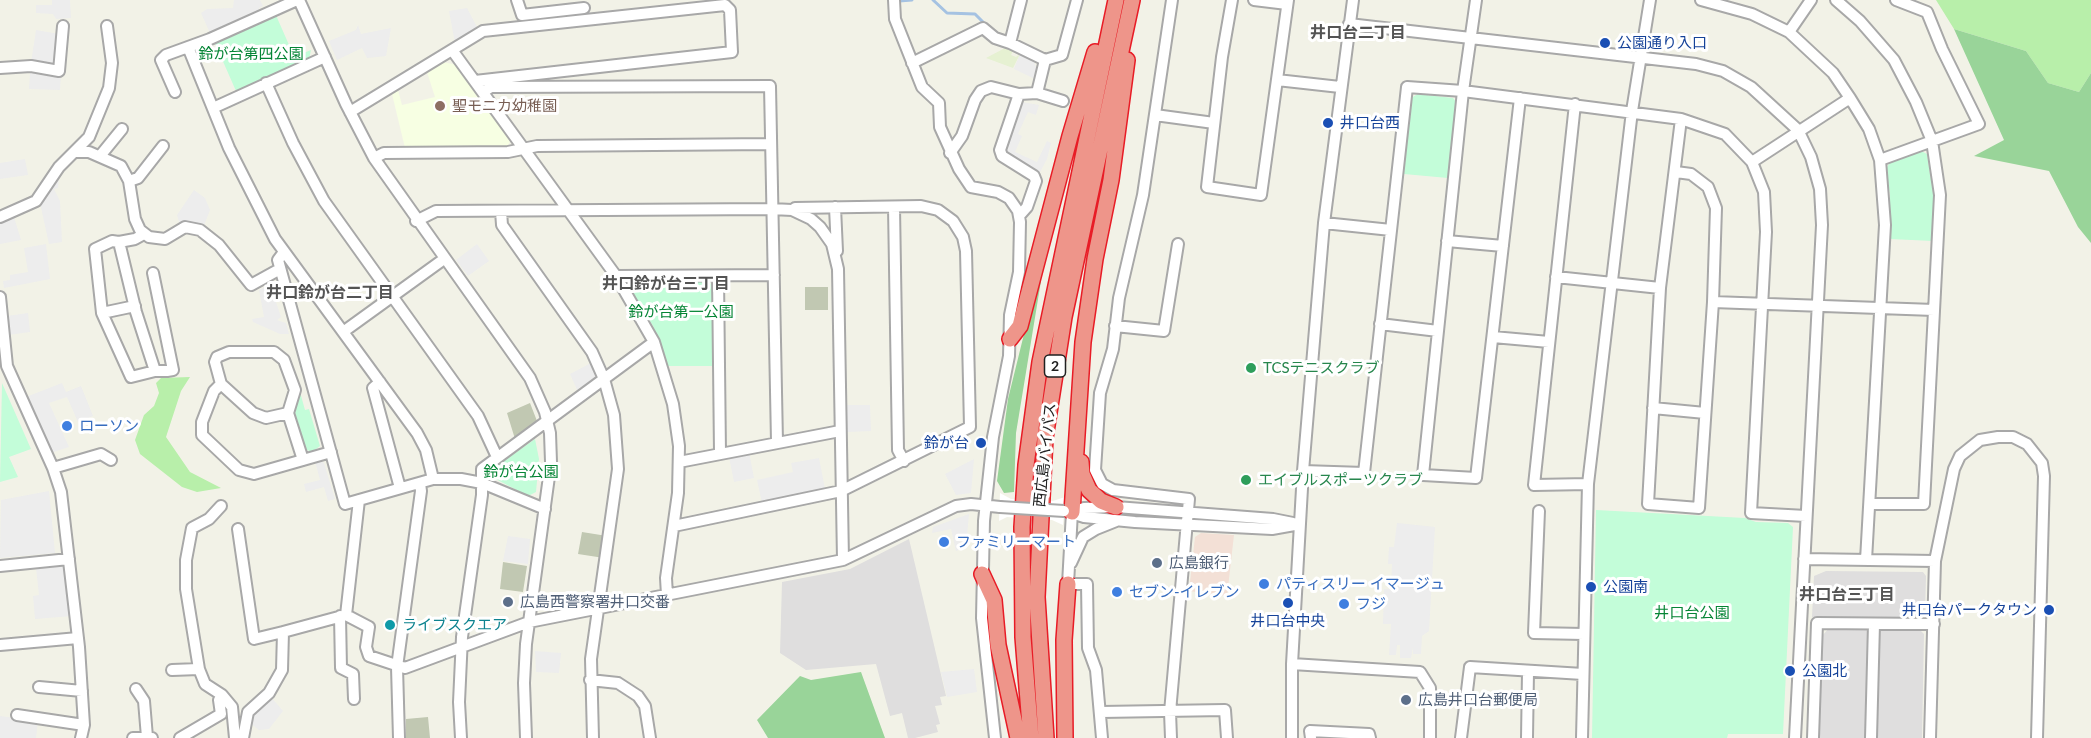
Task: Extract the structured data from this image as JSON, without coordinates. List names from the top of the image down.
{
  "streets": {
    "highway": ["2", "西広島バイパス"]
  },
  "districts": [
    "井口台二丁目",
    "井口鈴が台三丁目",
    "井口鈴が台二丁目",
    "井口台三丁目"
  ],
  "parks": [
    "鈴が台第四公園",
    "鈴が台第一公園",
    "鈴が台公園",
    "井口台公園"
  ],
  "places": [
    "公園通り入口",
    "聖モニカ幼稚園",
    "井口台西",
    "TCSテニスクラブ",
    "ローソン",
    "鈴が台",
    "エイブルスポーツクラブ",
    "ファミリーマート",
    "広島銀行",
    "パティスリー イマージュ",
    "公園南",
    "セブン-イレブン",
    "広島西警察署井口交番",
    "井口台中央",
    "フジ",
    "井口台パークタウン",
    "ライブスクエア",
    "公園北",
    "広島井口台郵便局"
  ]
}
